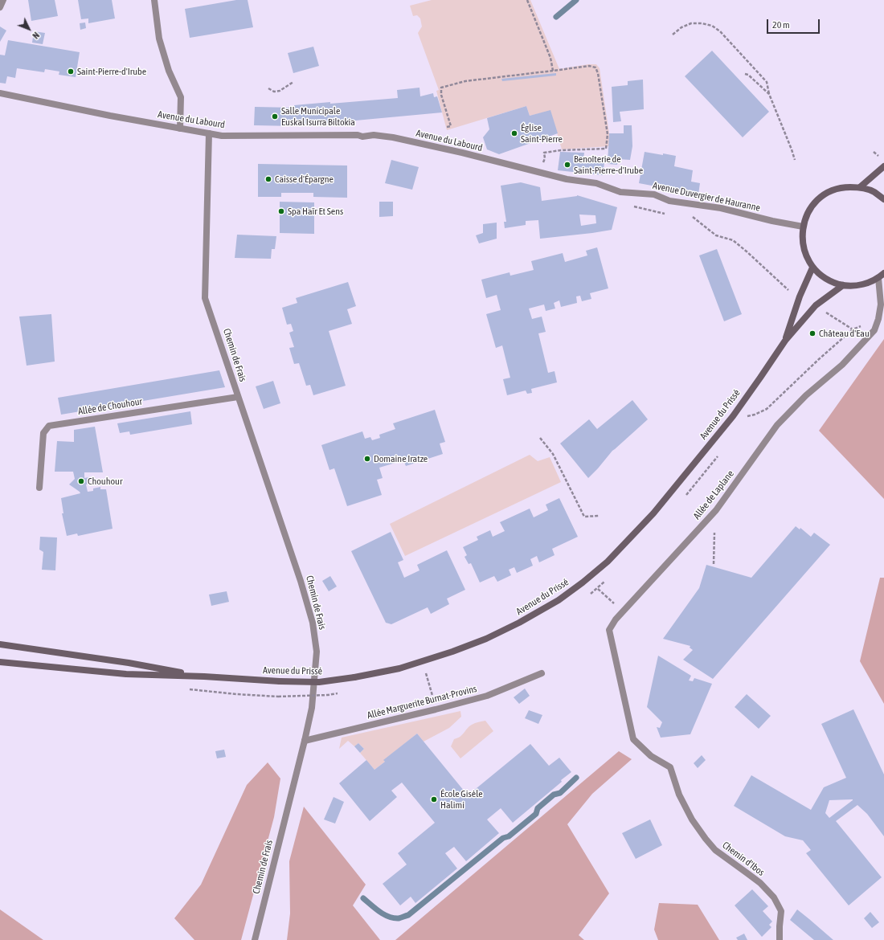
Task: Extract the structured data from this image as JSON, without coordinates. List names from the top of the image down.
{
  "streets": {
    "main road": ["Avenue du Prissé"],
    "street": [
      "Avenue du Labourd",
      "Avenue Duvergier de Hauranne",
      "Chemin de Frais",
      "Allée de Chouhour",
      "Allée de Laplane",
      "Allée Marguerite Burnat-Provins",
      "Chemin d'Ibos"
    ]
  },
  "crossings": [
    ["Avenue du Labourd", "Avenue Duvergier de Hauranne"],
    ["Avenue du Labourd", "Chemin de Frais"],
    ["Chemin de Frais", "Allée de Chouhour"],
    ["Chemin de Frais", "Allée Marguerite Burnat-Provins"],
    ["Allée de Laplane", "Chemin d'Ibos"]
  ],
  "places": [
    "Saint-Pierre-d'Irube",
    "Salle Municipale Euskal Isurra Biltokia",
    "Église Saint-Pierre",
    "Benoîterie de Saint-Pierre-d'Irube",
    "Caisse d'Épargne",
    "Spa Haïr Et Sens",
    "Château d'Eau",
    "Domaine Iratze",
    "Chouhour",
    "École Gisèle Halimi"
  ],
  "scale_bar": "20 m",
  "north": "bottom right"
}
